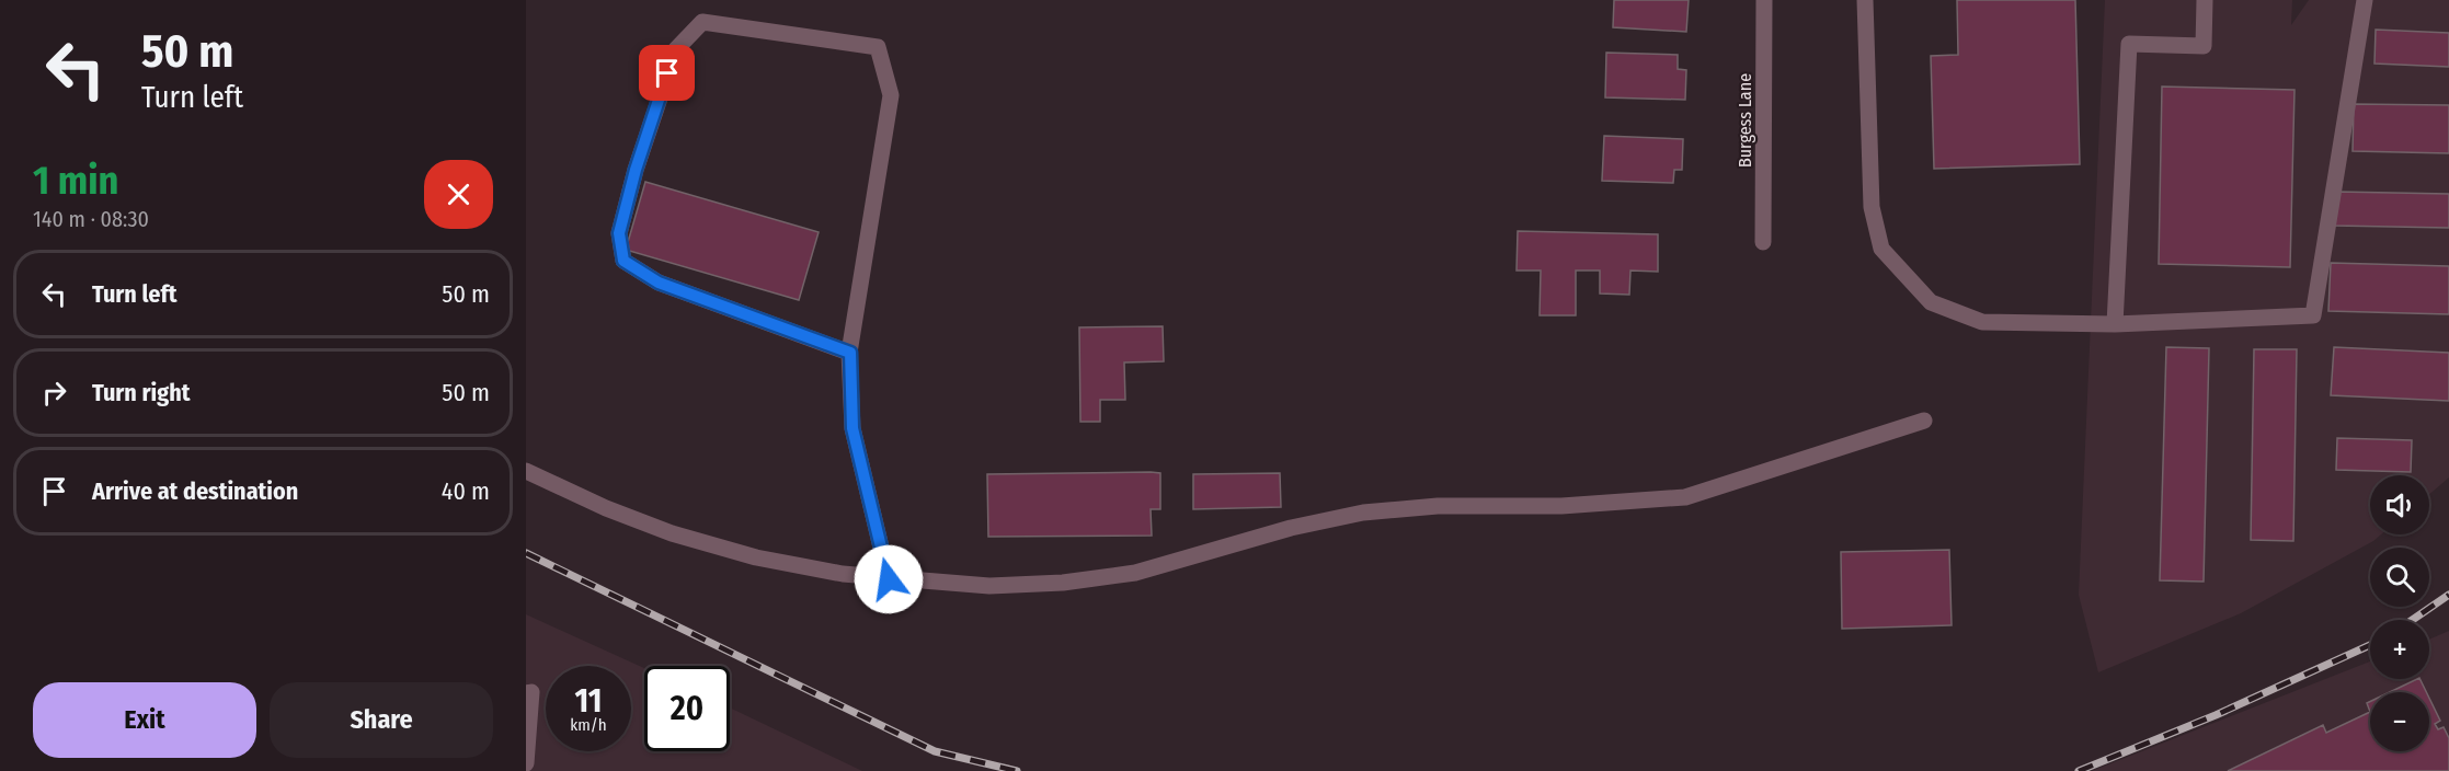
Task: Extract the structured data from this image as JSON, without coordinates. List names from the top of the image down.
{
  "streets": {
    "street": ["Burgess Lane"]
  },
  "page": {
    "turn": ["50 m", "Turn left"],
    "heading": ["1 min", "140 m · 08:30"],
    "list": [
      {
        "name": "Turn left",
        "value": "50 m"
      },
      {
        "name": "Turn right",
        "value": "50 m"
      },
      {
        "name": "Arrive at destination",
        "value": "40 m"
      }
    ],
    "map_buttons": ["+", "−"],
    "speed": "11 km/h",
    "limit": "20",
    "buttons": ["Exit", "Share"]
  }
}
